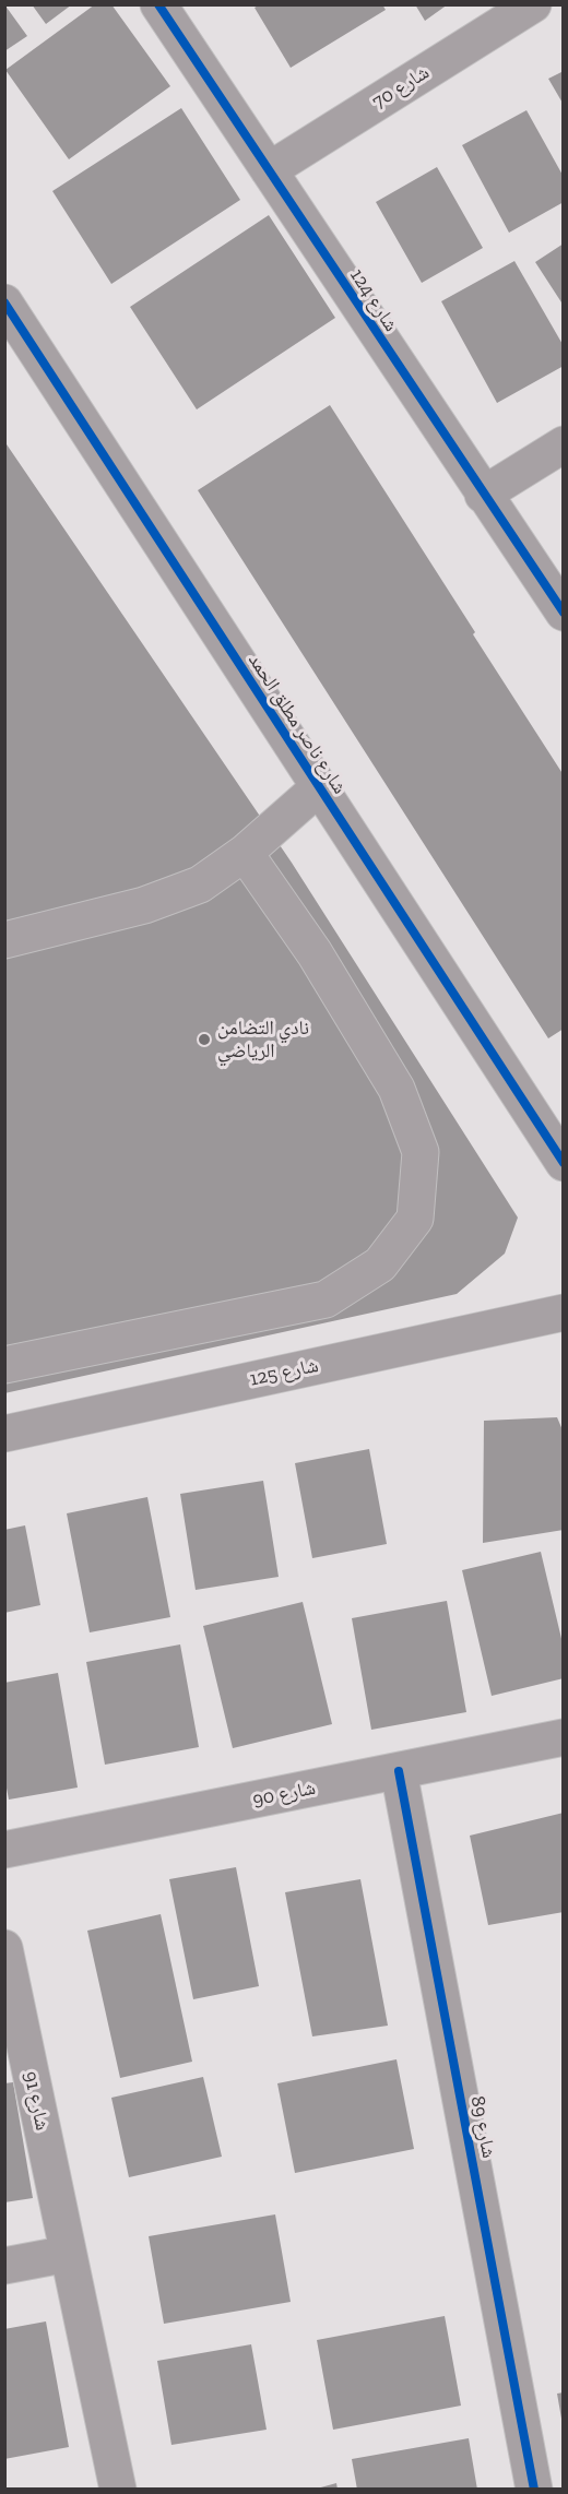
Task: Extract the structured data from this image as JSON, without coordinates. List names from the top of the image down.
{
  "streets": {
    "street": [
      "شارع 70",
      "شارع 124",
      "شارع ناصر مطلق الحمد",
      "شارع 125",
      "شارع 90",
      "شارع 91",
      "شارع 89"
    ]
  },
  "crossings": [
    ["شارع 70", "شارع 124"],
    ["شارع 90", "شارع 89"]
  ],
  "places": ["نادي التضامن الرياضي"]
}
